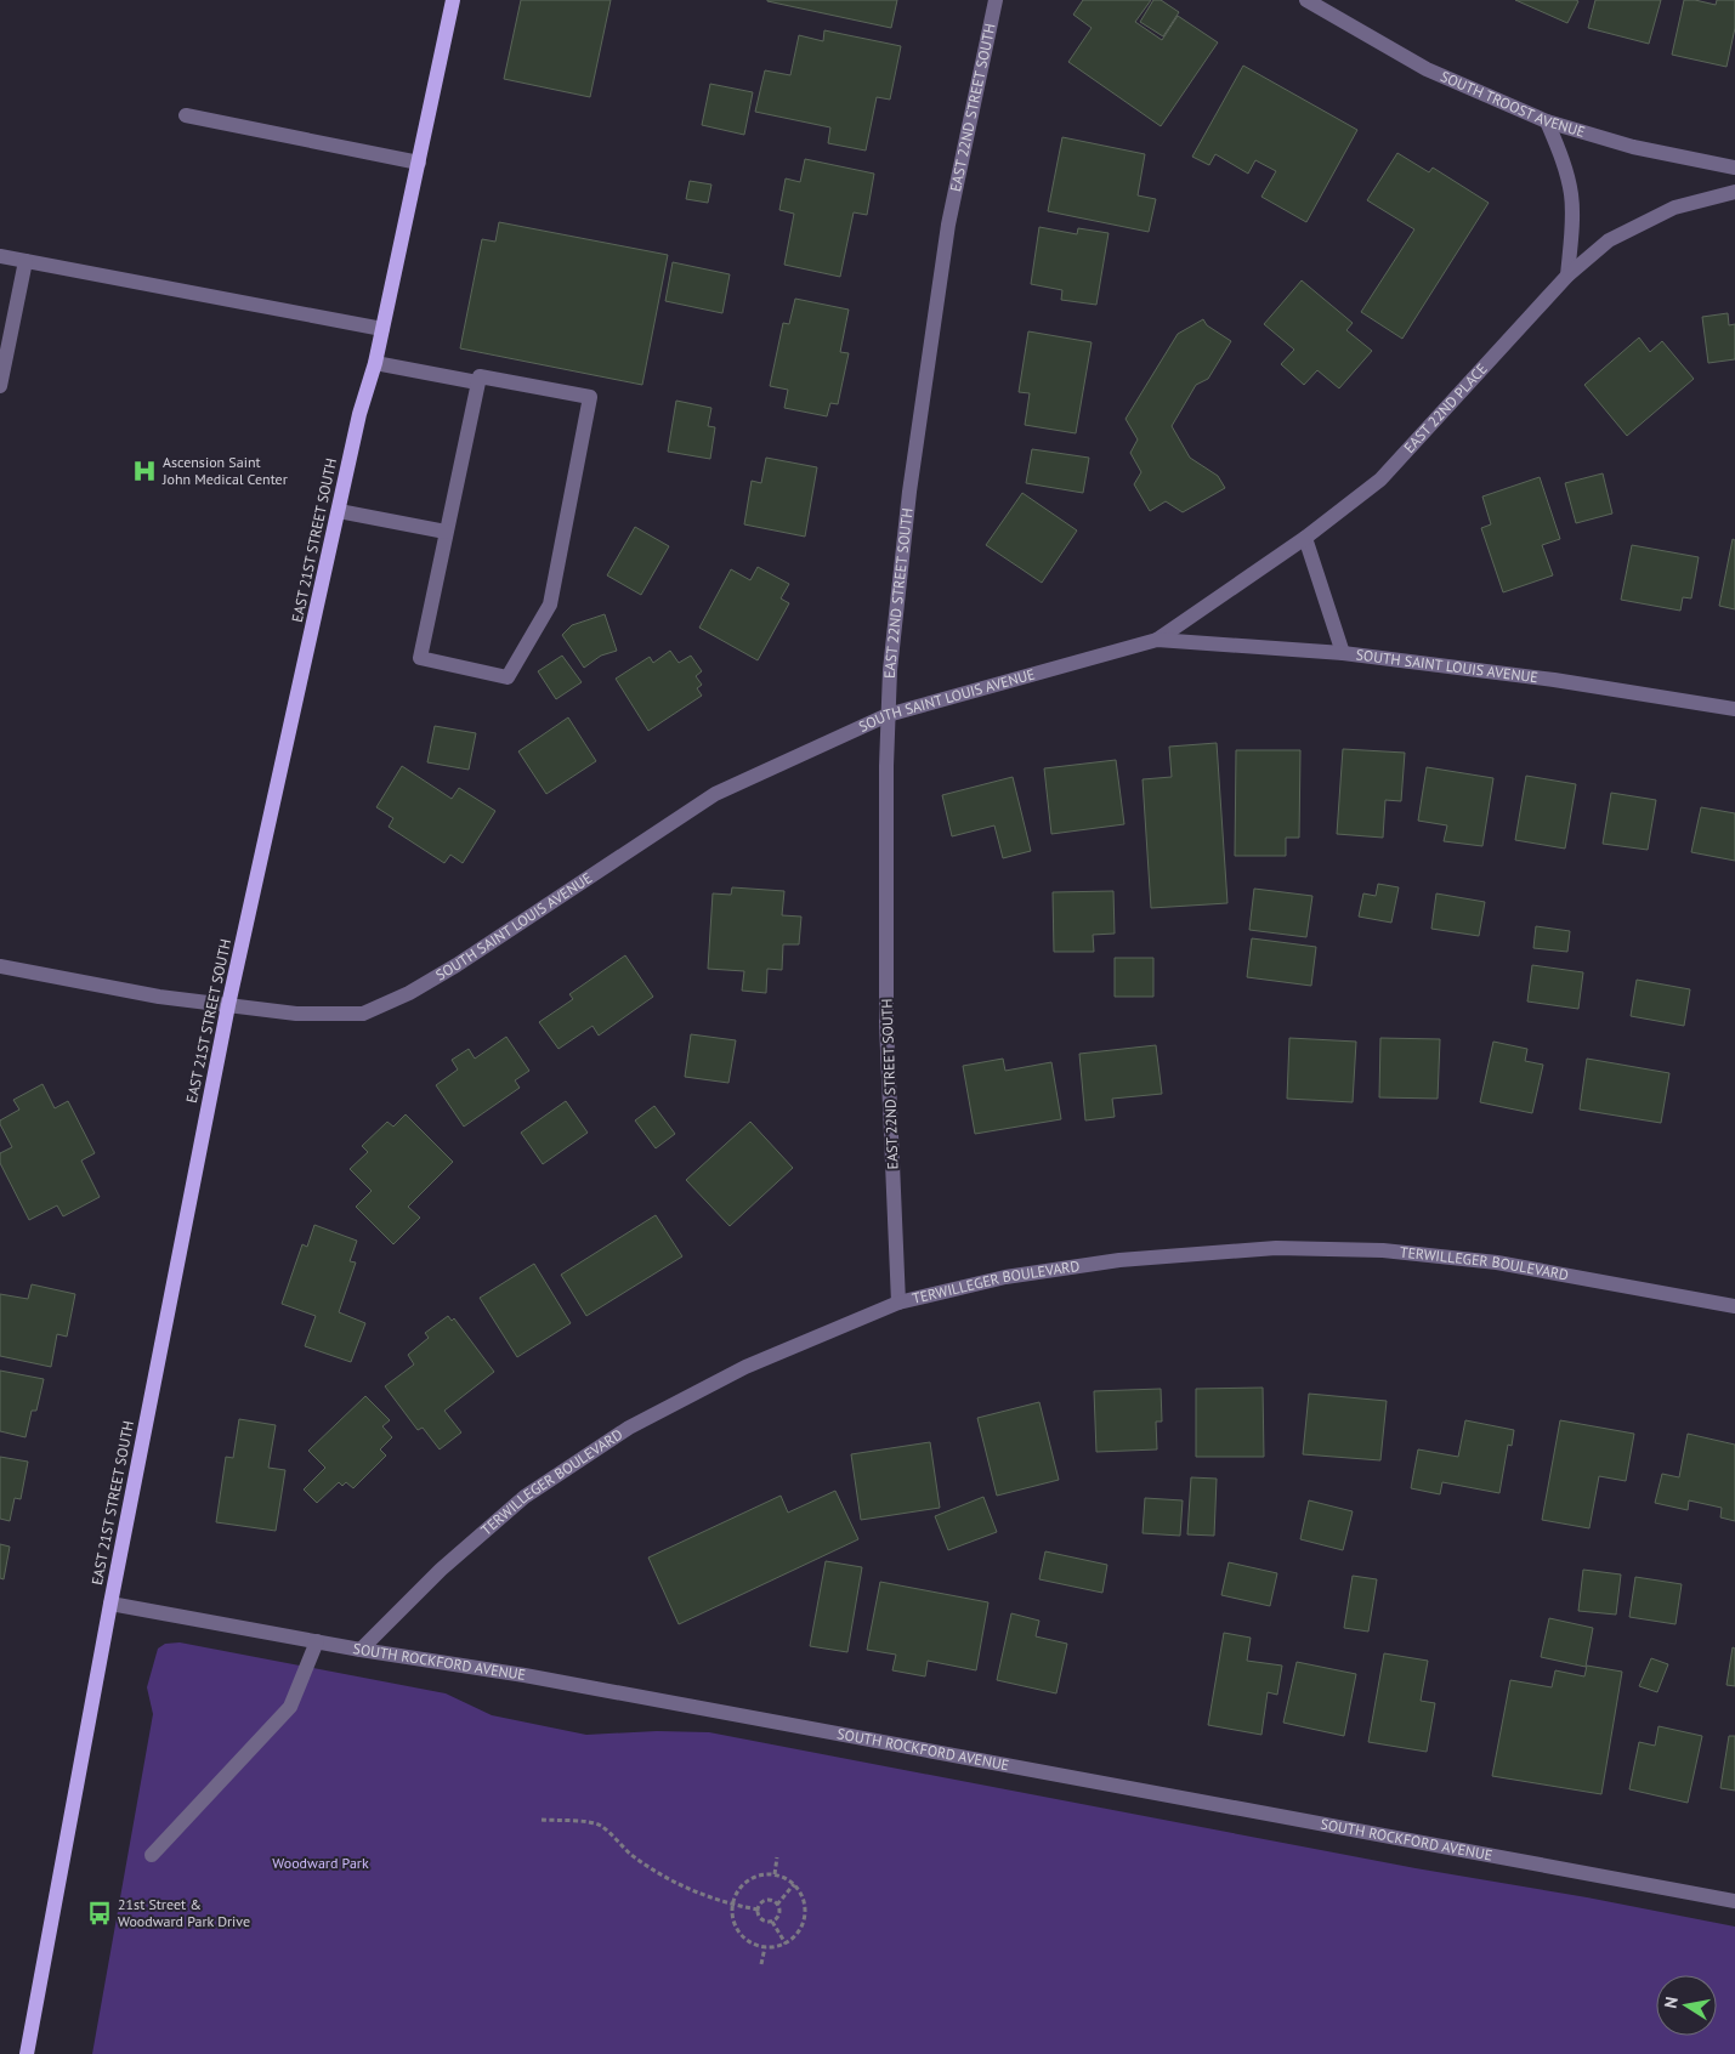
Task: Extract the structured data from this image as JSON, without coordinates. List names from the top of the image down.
{
  "streets": {
    "main road": ["EAST 21ST STREET SOUTH"],
    "street": [
      "SOUTH TROOST AVENUE",
      "EAST 22ND STREET SOUTH",
      "EAST 22ND PLACE",
      "SOUTH SAINT LOUIS AVENUE",
      "TERWILLEGER BOULEVARD",
      "SOUTH ROCKFORD AVENUE"
    ]
  },
  "crossings": [
    ["EAST 22ND STREET SOUTH", "SOUTH SAINT LOUIS AVENUE"],
    ["EAST 22ND STREET SOUTH", "TERWILLEGER BOULEVARD"],
    ["EAST 22ND PLACE", "SOUTH SAINT LOUIS AVENUE"],
    ["EAST 21ST STREET SOUTH", "SOUTH SAINT LOUIS AVENUE"],
    ["EAST 21ST STREET SOUTH", "SOUTH ROCKFORD AVENUE"],
    ["TERWILLEGER BOULEVARD", "SOUTH ROCKFORD AVENUE"]
  ],
  "parks": ["Woodward Park"],
  "places": {
    "hospital": ["Ascension Saint John Medical Center"],
    "bus stop": ["21st Street & Woodward Park Drive"]
  },
  "north": "left"
}
